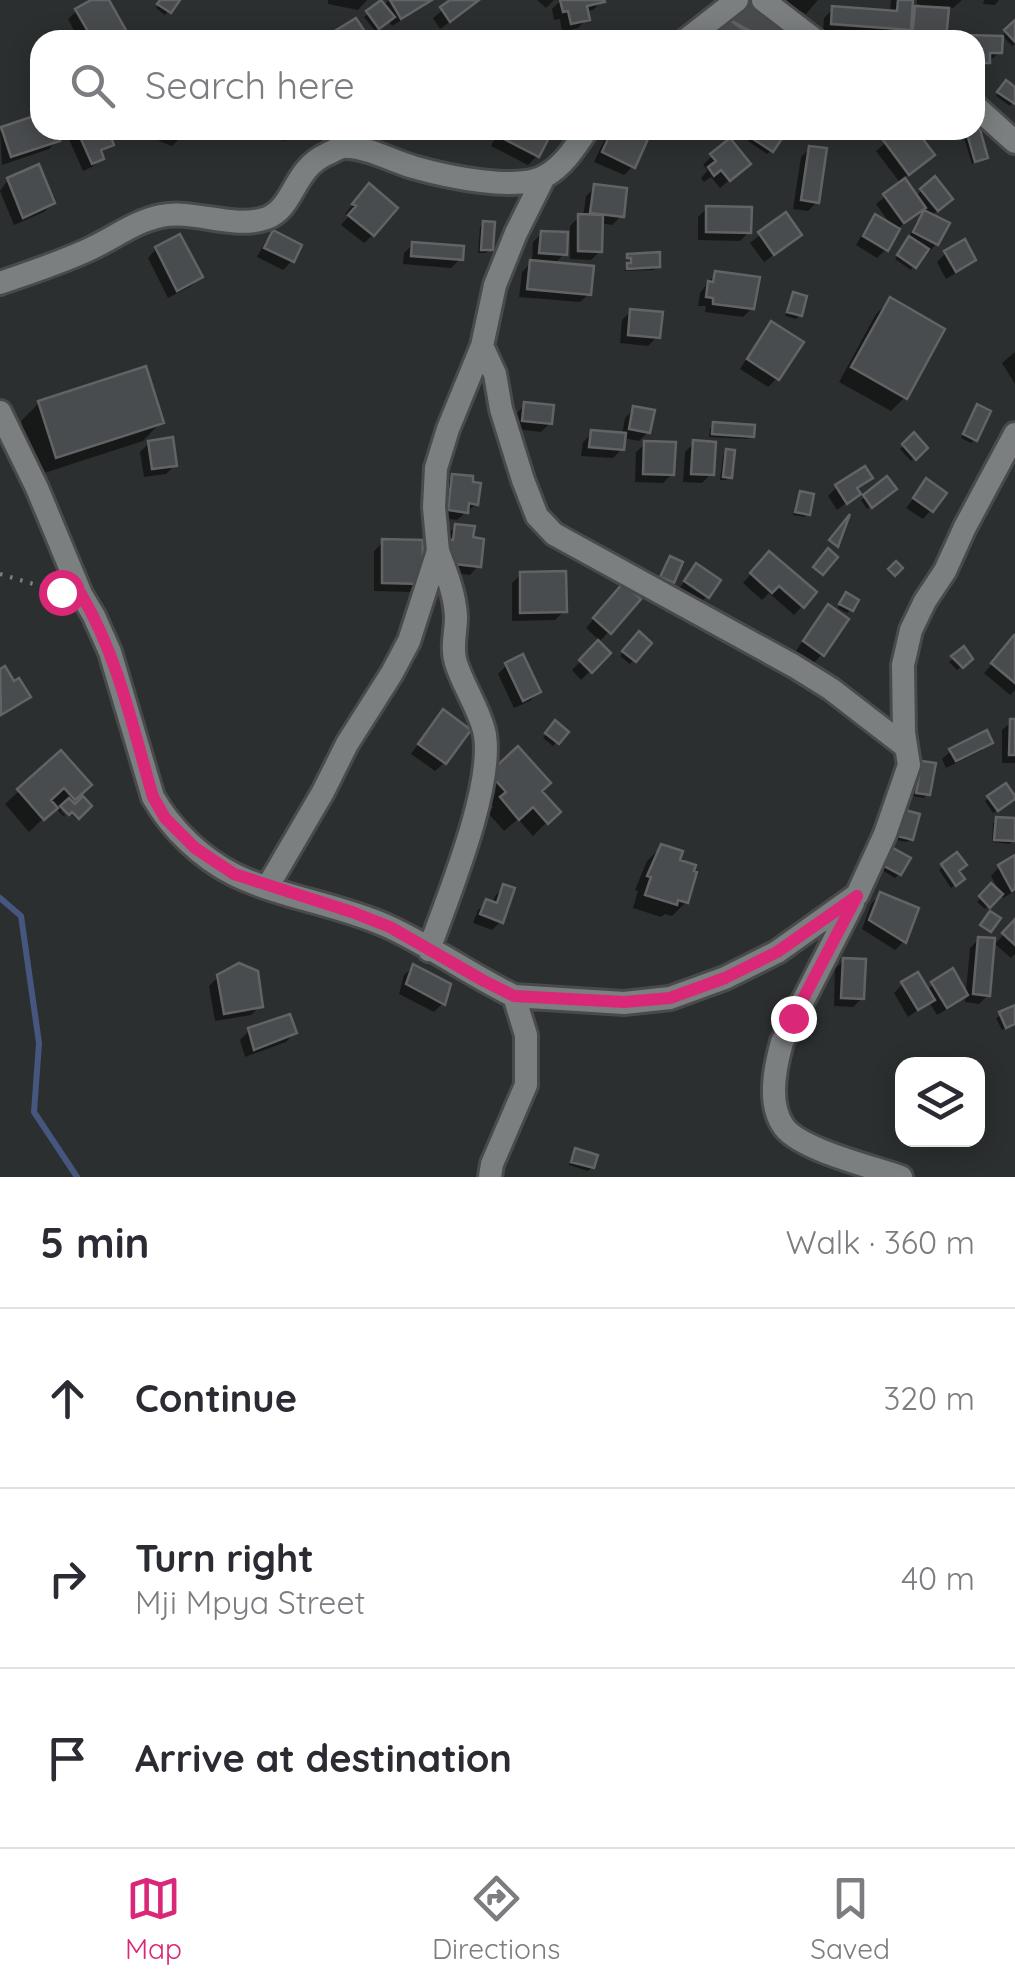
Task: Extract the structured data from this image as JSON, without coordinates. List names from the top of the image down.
{
  "page": {
    "search": "Search here",
    "heading": ["5 min", "Walk · 360 m"],
    "list": [
      ["Continue", "320 m"],
      ["Turn right", "Mji Mpya Street", "40 m"],
      "Arrive at destination"
    ],
    "nav": ["Map", "Directions", "Saved"]
  }
}
